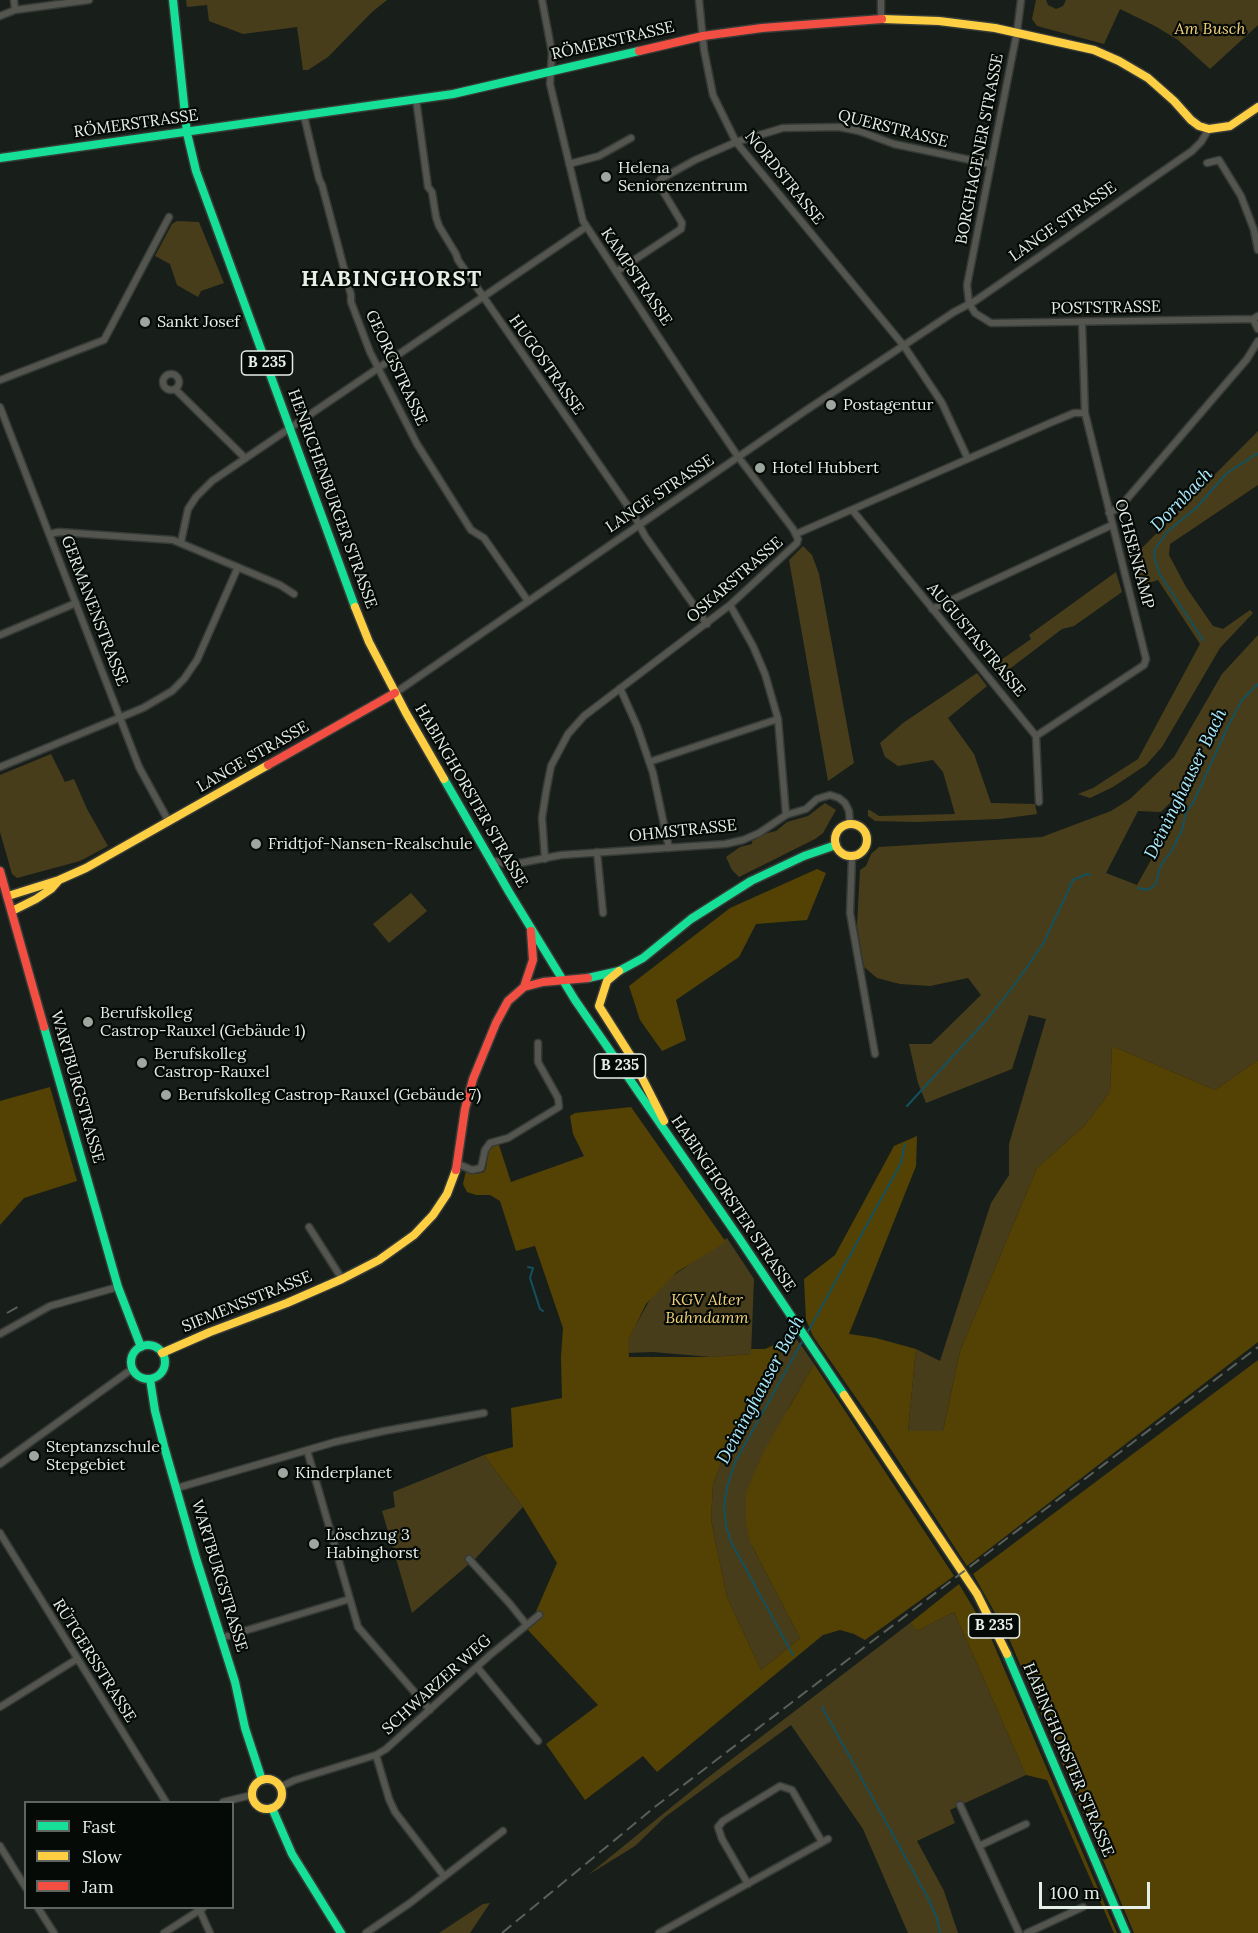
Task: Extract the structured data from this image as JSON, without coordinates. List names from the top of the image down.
{
  "streets": {
    "main road": [
      "RÖMERSTRASSE",
      "LANGE STRASSE",
      "B 235",
      "HENRICHENBURGER STRASSE",
      "HABINGHORSTER STRASSE",
      "WARTBURGSTRASSE",
      "SIEMENSSTRASSE"
    ],
    "street": [
      "QUERSTRASSE",
      "BORGHAGENER STRASSE",
      "NORDSTRASSE",
      "KAMPSTRASSE",
      "POSTSTRASSE",
      "HUGOSTRASSE",
      "GEORGSTRASSE",
      "OCHSENKAMP",
      "OSKARSTRASSE",
      "GERMANENSTRASSE",
      "AUGUSTASTRASSE",
      "OHMSTRASSE",
      "RÜTGERSSTRASSE",
      "SCHWARZER WEG"
    ]
  },
  "crossings": [
    ["RÖMERSTRASSE", "BORGHAGENER STRASSE"],
    ["RÖMERSTRASSE", "NORDSTRASSE"],
    ["RÖMERSTRASSE", "LANGE STRASSE"],
    ["RÖMERSTRASSE", "KAMPSTRASSE"],
    ["RÖMERSTRASSE", "HUGOSTRASSE"],
    ["RÖMERSTRASSE", "GEORGSTRASSE"],
    ["RÖMERSTRASSE", "HENRICHENBURGER STRASSE"],
    ["QUERSTRASSE", "BORGHAGENER STRASSE"],
    ["QUERSTRASSE", "NORDSTRASSE"],
    ["QUERSTRASSE", "KAMPSTRASSE"],
    ["BORGHAGENER STRASSE", "LANGE STRASSE"],
    ["BORGHAGENER STRASSE", "POSTSTRASSE"],
    ["NORDSTRASSE", "LANGE STRASSE"],
    ["NORDSTRASSE", "OSKARSTRASSE"],
    ["LANGE STRASSE", "KAMPSTRASSE"],
    ["LANGE STRASSE", "POSTSTRASSE"],
    ["LANGE STRASSE", "HUGOSTRASSE"],
    ["LANGE STRASSE", "GEORGSTRASSE"],
    ["LANGE STRASSE", "HENRICHENBURGER STRASSE"],
    ["LANGE STRASSE", "GERMANENSTRASSE"],
    ["LANGE STRASSE", "HABINGHORSTER STRASSE"],
    ["LANGE STRASSE", "WARTBURGSTRASSE"],
    ["KAMPSTRASSE", "OSKARSTRASSE"],
    ["POSTSTRASSE", "OCHSENKAMP"],
    ["HUGOSTRASSE", "OSKARSTRASSE"],
    ["HENRICHENBURGER STRASSE", "HABINGHORSTER STRASSE"],
    ["OCHSENKAMP", "OSKARSTRASSE"],
    ["OCHSENKAMP", "AUGUSTASTRASSE"],
    ["OSKARSTRASSE", "AUGUSTASTRASSE"],
    ["OSKARSTRASSE", "OHMSTRASSE"],
    ["HABINGHORSTER STRASSE", "OHMSTRASSE"],
    ["WARTBURGSTRASSE", "SIEMENSSTRASSE"],
    ["WARTBURGSTRASSE", "SCHWARZER WEG"]
  ],
  "districts": ["HABINGHORST"],
  "water": ["Dornbach", "Deininghauser Bach"],
  "parks": ["Am Busch", "KGV Alter Bahndamm"],
  "places": [
    "Helena Seniorenzentrum",
    "Sankt Josef",
    "Postagentur",
    "Hotel Hubbert",
    "Fridtjof-Nansen-Realschule",
    "Berufskolleg Castrop-Rauxel (Gebäude 1)",
    "Berufskolleg Castrop-Rauxel",
    "Berufskolleg Castrop-Rauxel (Gebäude 7)",
    "Steptanzschule Stepgebiet",
    "Kinderplanet",
    "Löschzug 3 Habinghorst"
  ],
  "legend": ["Fast", "Slow", "Jam"],
  "scale_bar": "100 m"
}
